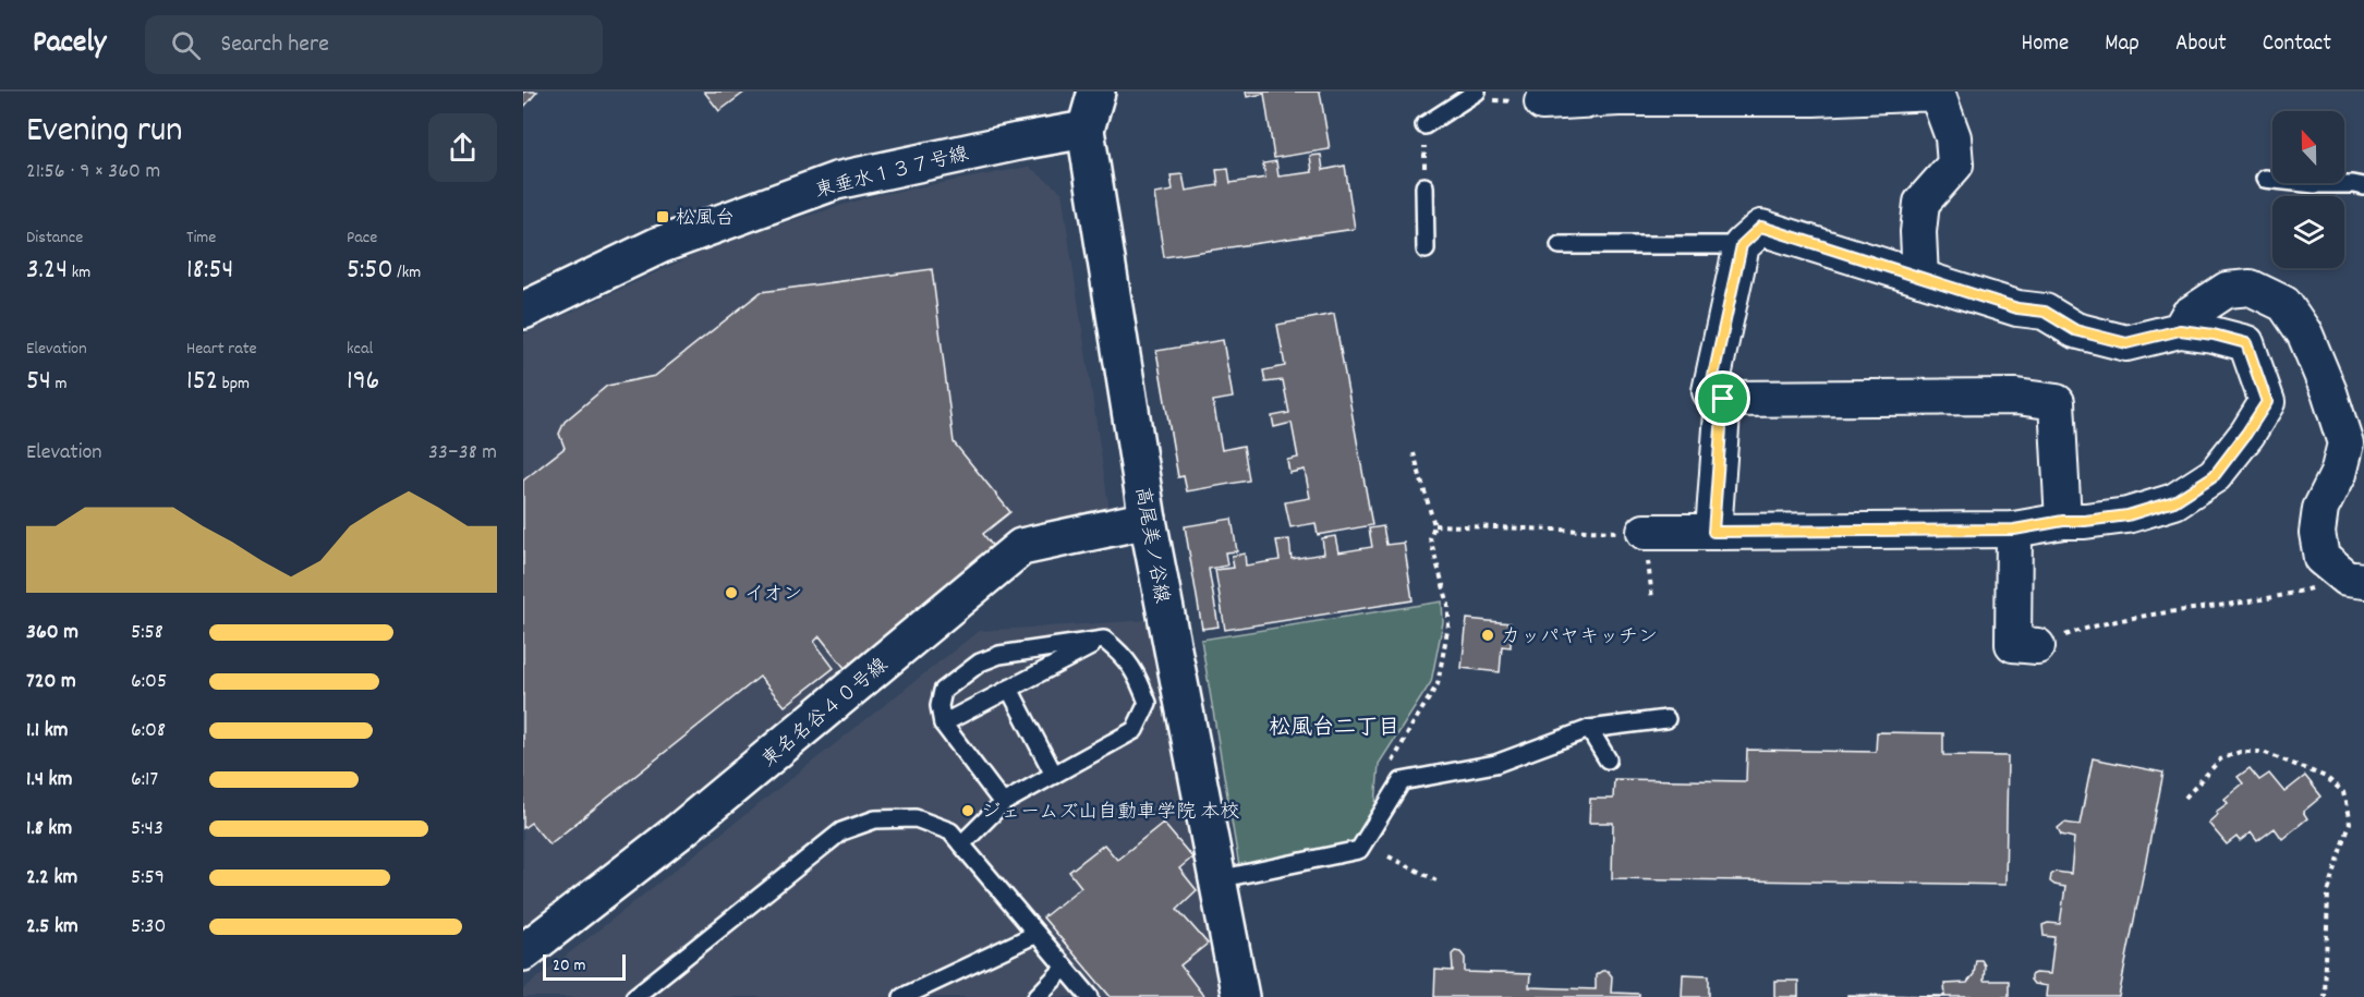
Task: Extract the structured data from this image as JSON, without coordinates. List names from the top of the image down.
{
  "streets": {
    "street": ["東垂水１３７号線", "高尾美ノ谷線", "東名名谷４０号線"]
  },
  "crossings": [
    ["東垂水１３７号線", "高尾美ノ谷線"],
    ["高尾美ノ谷線", "東名名谷４０号線"]
  ],
  "districts": ["松風台二丁目"],
  "places": {
    "transit": ["松風台"],
    "other": ["イオン", "カッパヤキッチン", "ジェームズ山自動車学院 本校"]
  },
  "scale_bar": "20 m",
  "north": "top",
  "page": {
    "header": "Pacely",
    "search": "Search here",
    "nav": [
      "Home",
      "Map",
      "About",
      "Contact"
    ],
    "heading": ["Evening run", "21:56 · 9 × 360 m"],
    "stats": [
      ["Distance", "3.24 km"],
      ["Time", "18:54"],
      ["Pace", "5:50 /km"],
      ["Elevation", "54 m"],
      ["Heart rate", "152 bpm"],
      ["kcal", "196"]
    ],
    "chart": ["Elevation", "33–38 m"],
    "list": [
      {
        "name": "360 m",
        "note": "5:58"
      },
      {
        "name": "720 m",
        "note": "6:05"
      },
      {
        "name": "1.1 km",
        "note": "6:08"
      },
      {
        "name": "1.4 km",
        "note": "6:17"
      },
      {
        "name": "1.8 km",
        "note": "5:43"
      },
      {
        "name": "2.2 km",
        "note": "5:59"
      },
      {
        "name": "2.5 km",
        "note": "5:30"
      }
    ],
    "scale": "20 m"
  }
}
